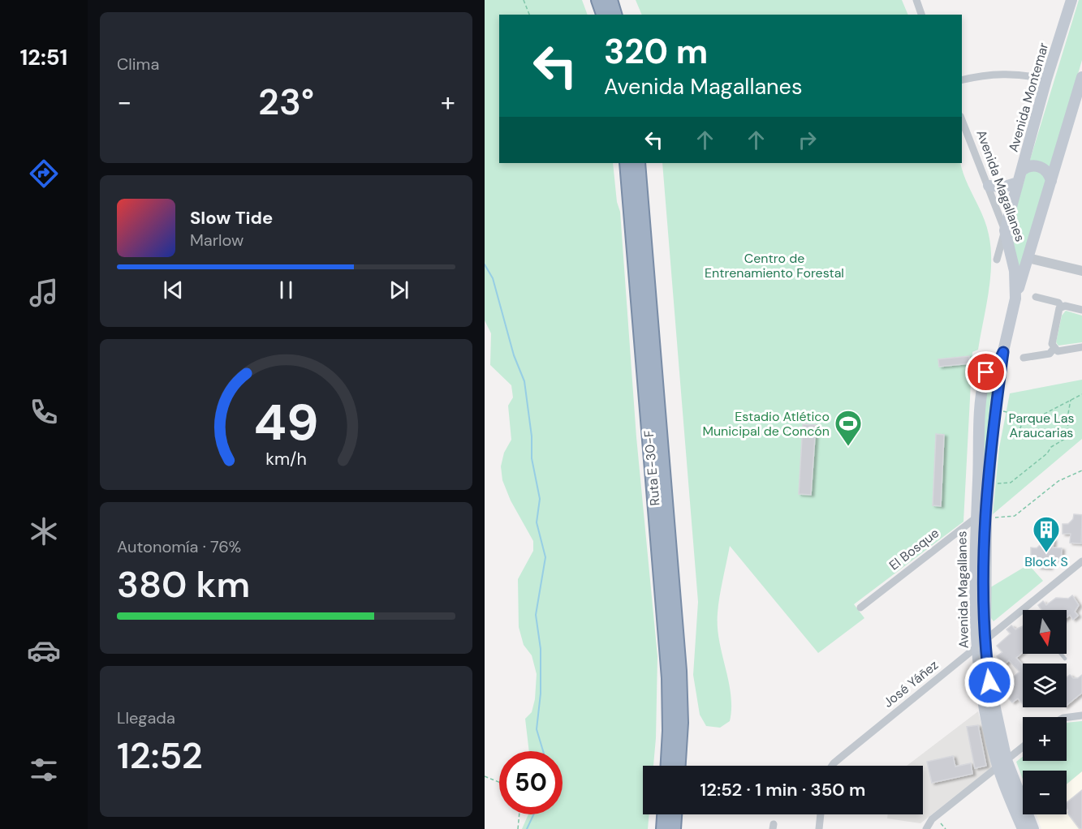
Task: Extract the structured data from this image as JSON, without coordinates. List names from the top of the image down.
{
  "streets": {
    "highway": ["Ruta E-30-F"],
    "main road": ["Avenida Montemar", "Avenida Magallanes"],
    "street": ["El Bosque", "José Yáñez"]
  },
  "crossings": [
    ["Avenida Montemar", "Avenida Magallanes"],
    ["Avenida Magallanes", "El Bosque"],
    ["Avenida Magallanes", "José Yáñez"]
  ],
  "parks": ["Centro de Entrenamiento Forestal", "Parque Las Araucarias"],
  "places": {
    "sports": ["Estadio Atlético Municipal de Concón"],
    "building": ["Block S"]
  },
  "north": "bottom",
  "page": {
    "tabs": "12:51",
    "tile": [
      "Clima",
      ["Autonomía · 76%", "380 km"],
      ["Llegada", "12:52"]
    ],
    "turn": ["320 m", "Avenida Magallanes"],
    "heat": ["−", "23°", "+"],
    "song": ["Slow Tide", "Marlow"],
    "map_buttons": ["+", "−"],
    "limit": "50",
    "trip": "12:52 · 1 min · 350 m",
    "gauge": ["49", "km/h"]
  }
}
